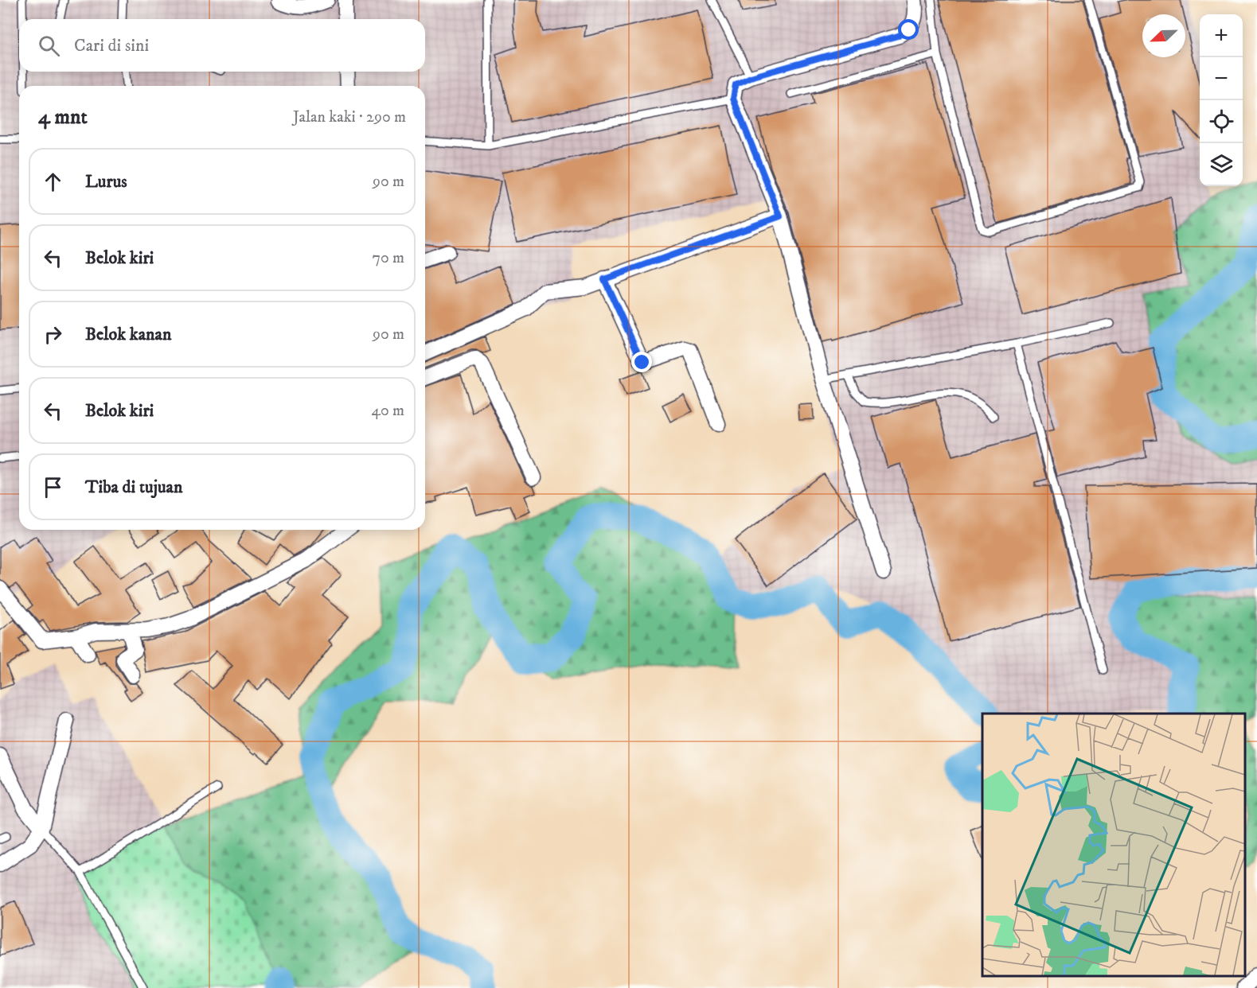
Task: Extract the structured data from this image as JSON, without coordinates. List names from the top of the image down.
{
  "north": "bottom left",
  "page": {
    "map_buttons": ["+", "−"],
    "search": "Cari di sini",
    "heading": ["4 mnt", "Jalan kaki · 290 m"],
    "list": [
      ["Lurus", "90 m"],
      ["Belok kiri", "70 m"],
      ["Belok kanan", "90 m"],
      ["Belok kiri", "40 m"],
      "Tiba di tujuan"
    ]
  }
}
